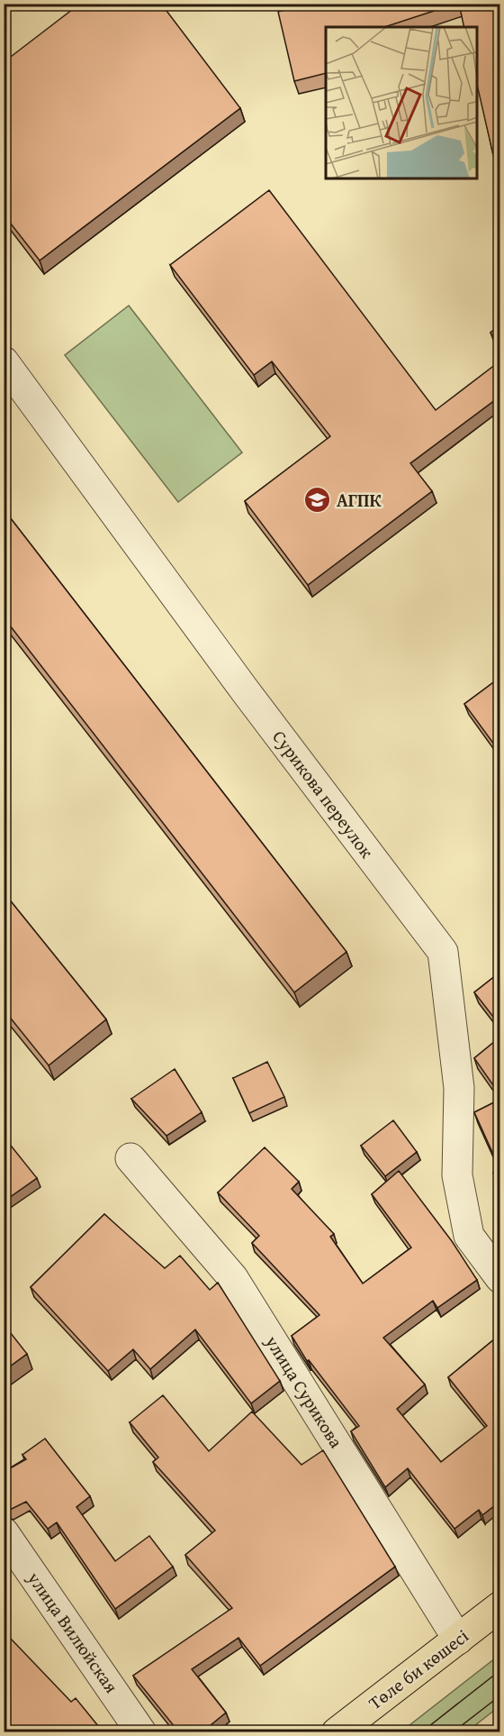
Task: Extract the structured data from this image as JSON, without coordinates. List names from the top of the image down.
{
  "streets": {
    "main road": ["Төле би көшесі"],
    "street": ["Сурикова переулок", "улица Сурикова", "улица Вилюйская"]
  },
  "crossings": [
    ["улица Сурикова", "Төле би көшесі"]
  ],
  "places": {
    "school or university": ["АГПК"]
  }
}
